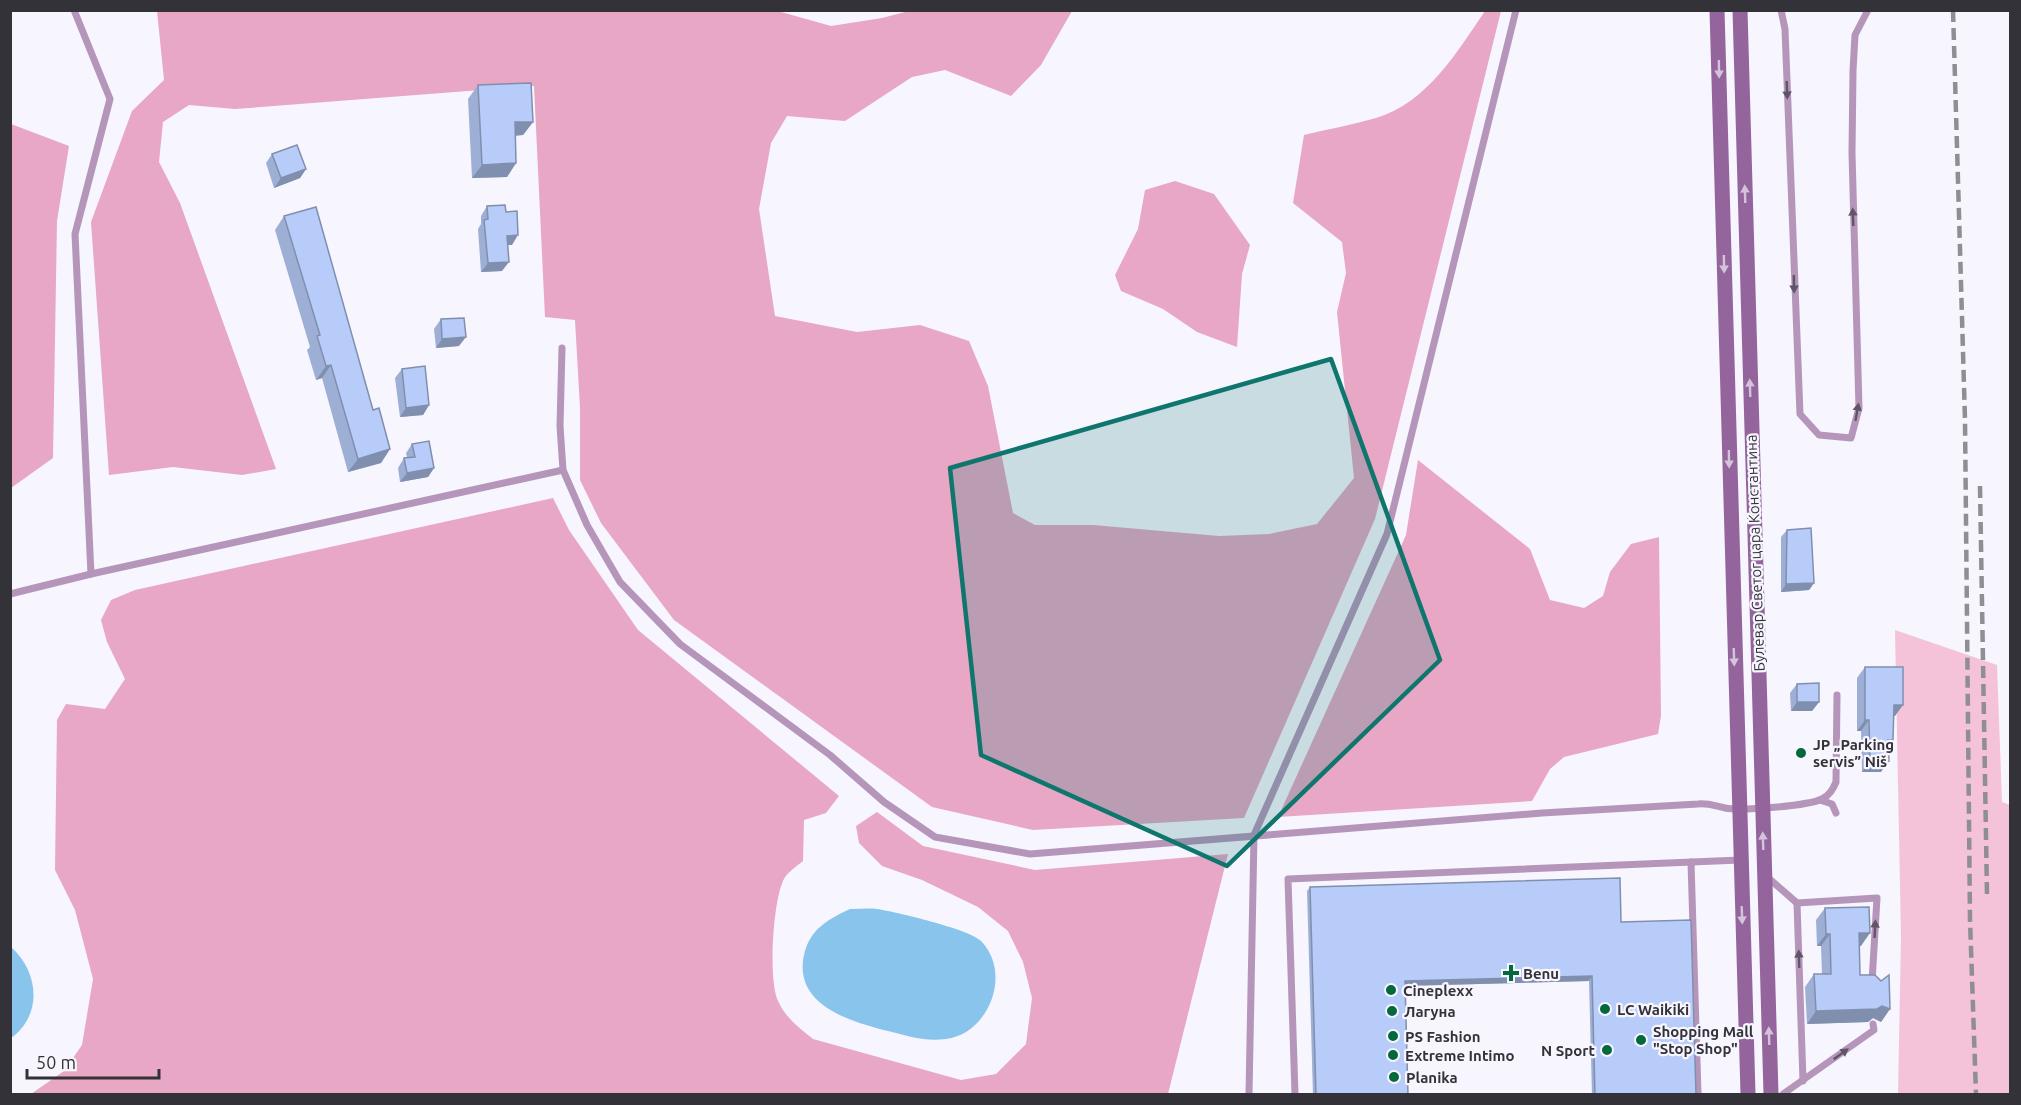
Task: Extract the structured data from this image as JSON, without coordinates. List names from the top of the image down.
{
  "streets": {
    "main road": ["Булевар Светог цара Константина"]
  },
  "places": {
    "other": [
      "JP „Parking servis” Niš",
      "Cineplexx",
      "LC Waikiki",
      "Лагуна",
      "PS Fashion",
      "Shopping Mall \"Stop Shop\"",
      "N Sport",
      "Extreme Intimo",
      "Planika"
    ],
    "health": ["Benu"]
  },
  "scale_bar": "50 m"
}
